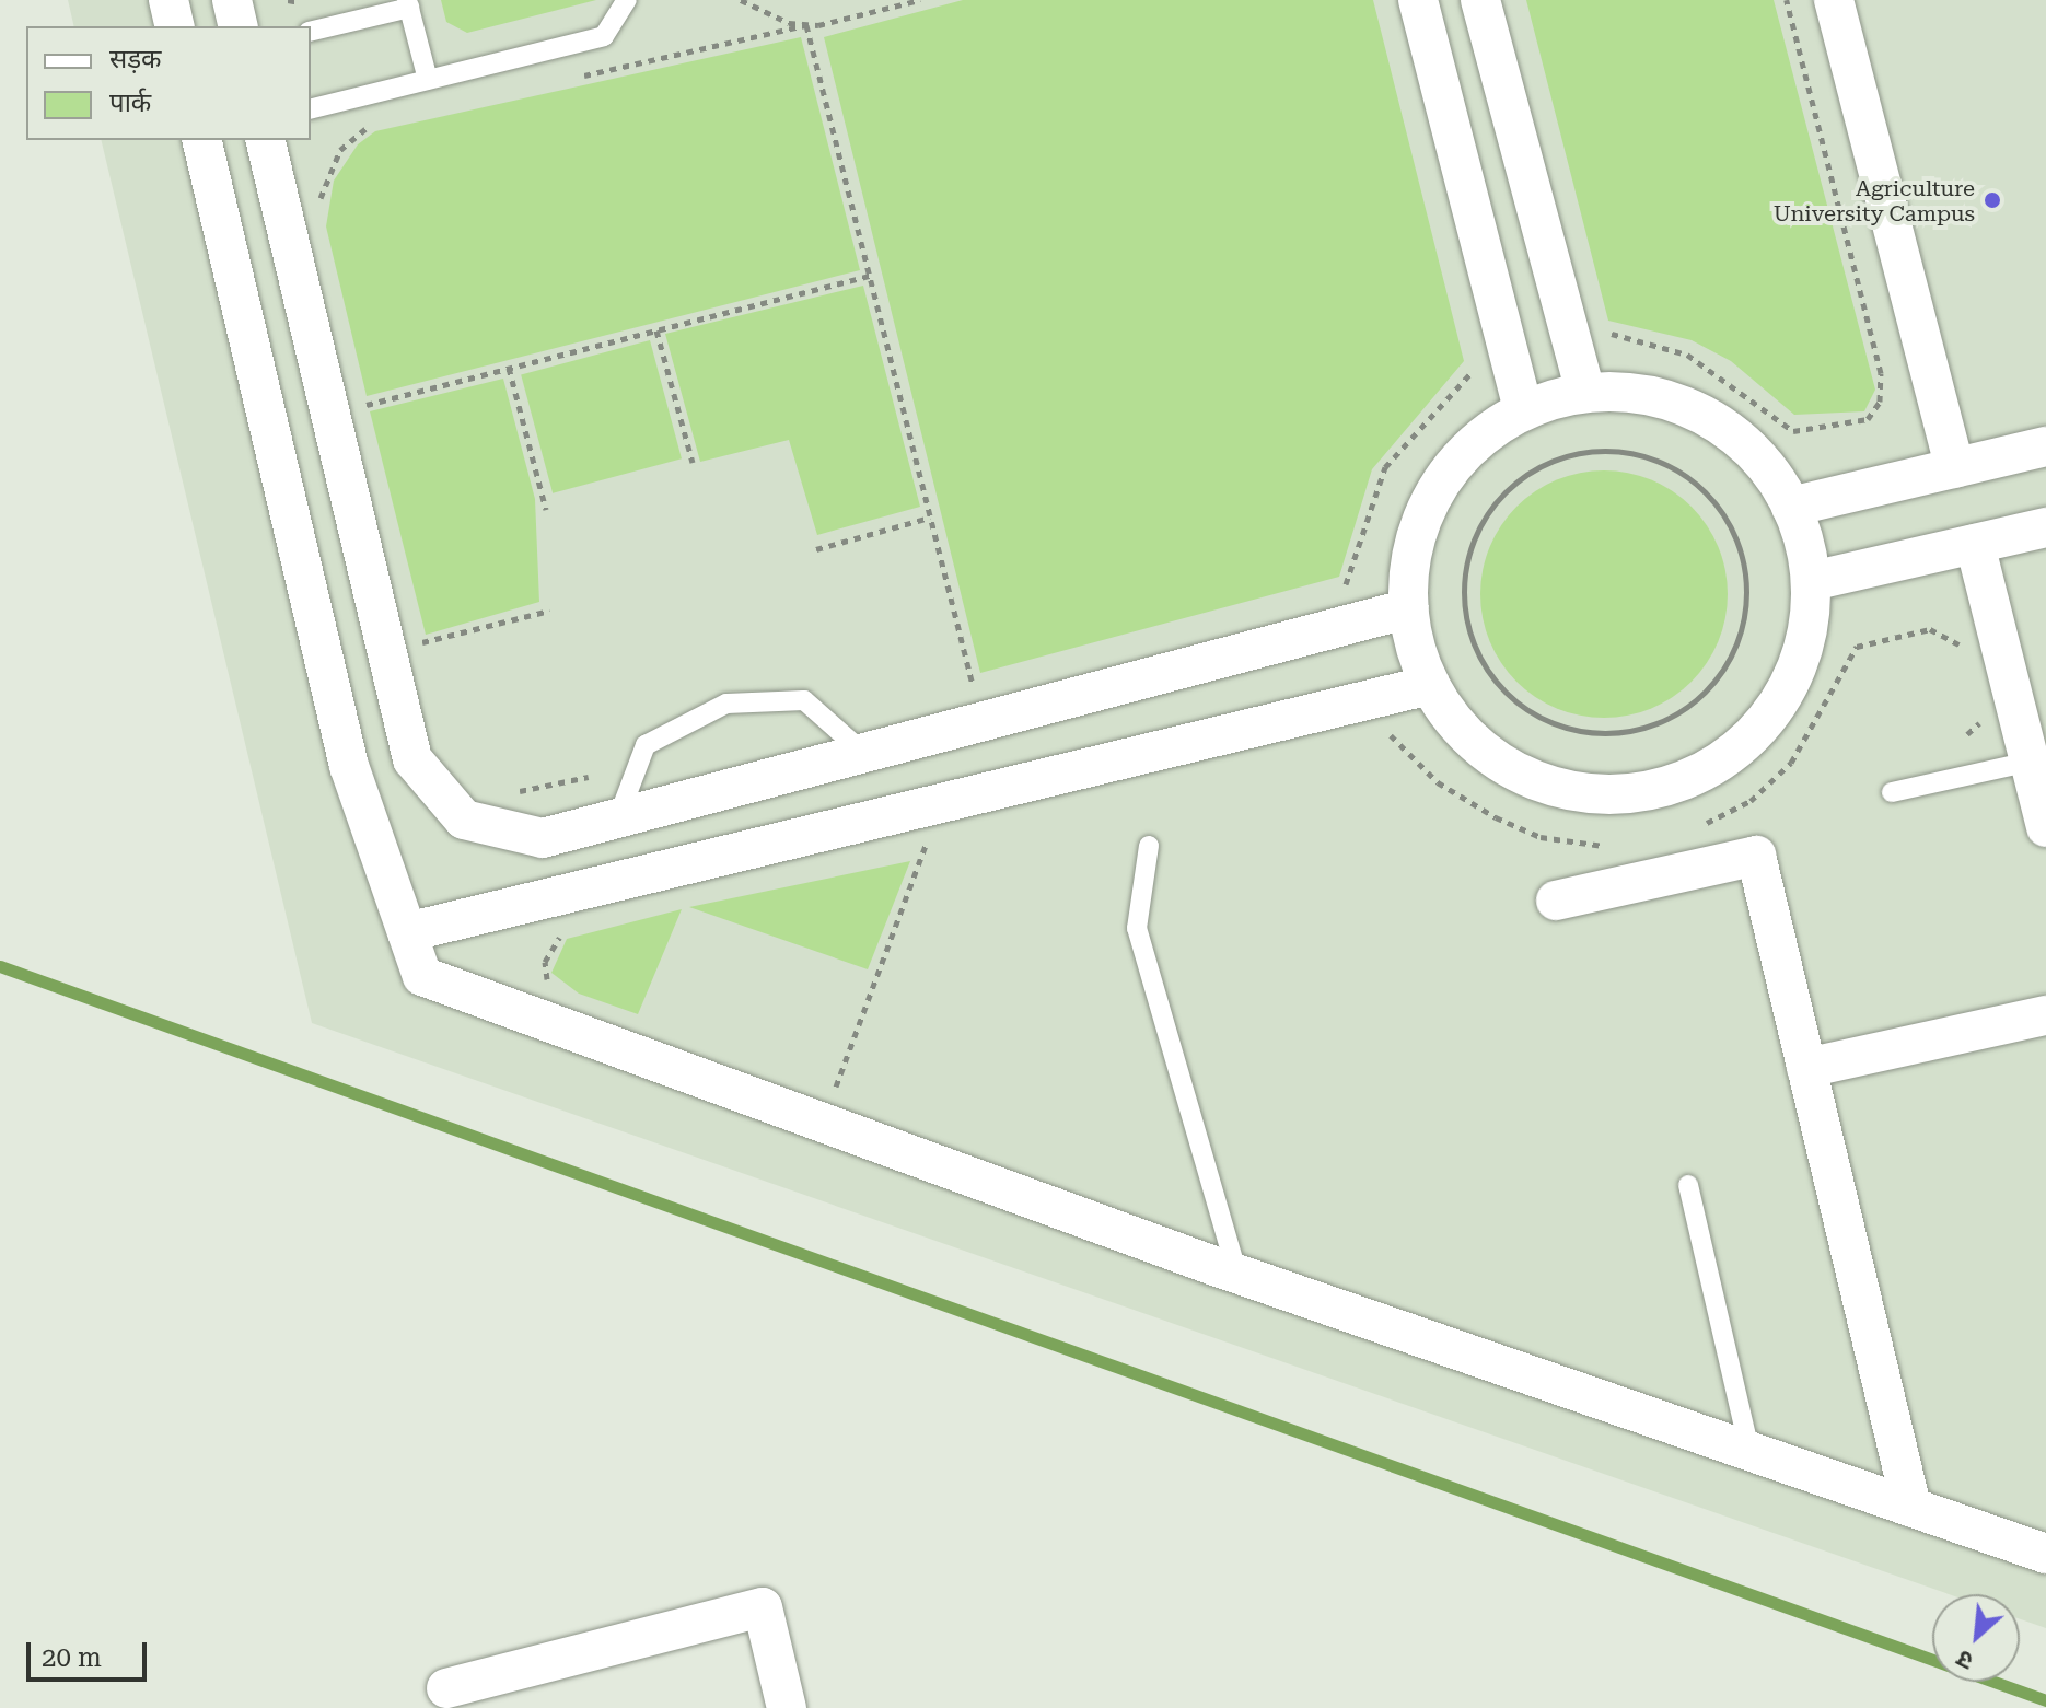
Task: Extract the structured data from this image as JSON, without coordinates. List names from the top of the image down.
{
  "places": ["Agriculture University Campus"],
  "legend": ["सड़क", "पार्क"],
  "scale_bar": "20 m",
  "north": "bottom left"
}
